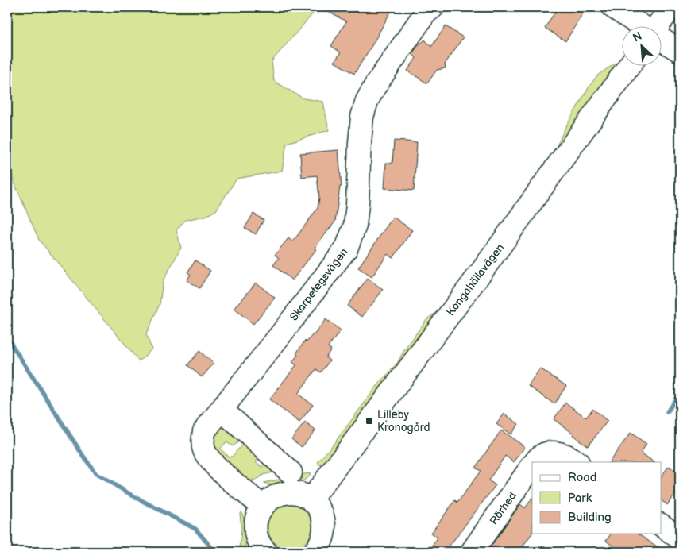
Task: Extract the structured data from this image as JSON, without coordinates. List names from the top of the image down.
{
  "streets": {
    "street": ["Kongahällavägen", "Skarpetegsvägen", "Rörhed"]
  },
  "places": {
    "transit": ["Lilleby Kronogård"]
  },
  "legend": ["Road", "Park", "Building"],
  "north": "top left"
}
